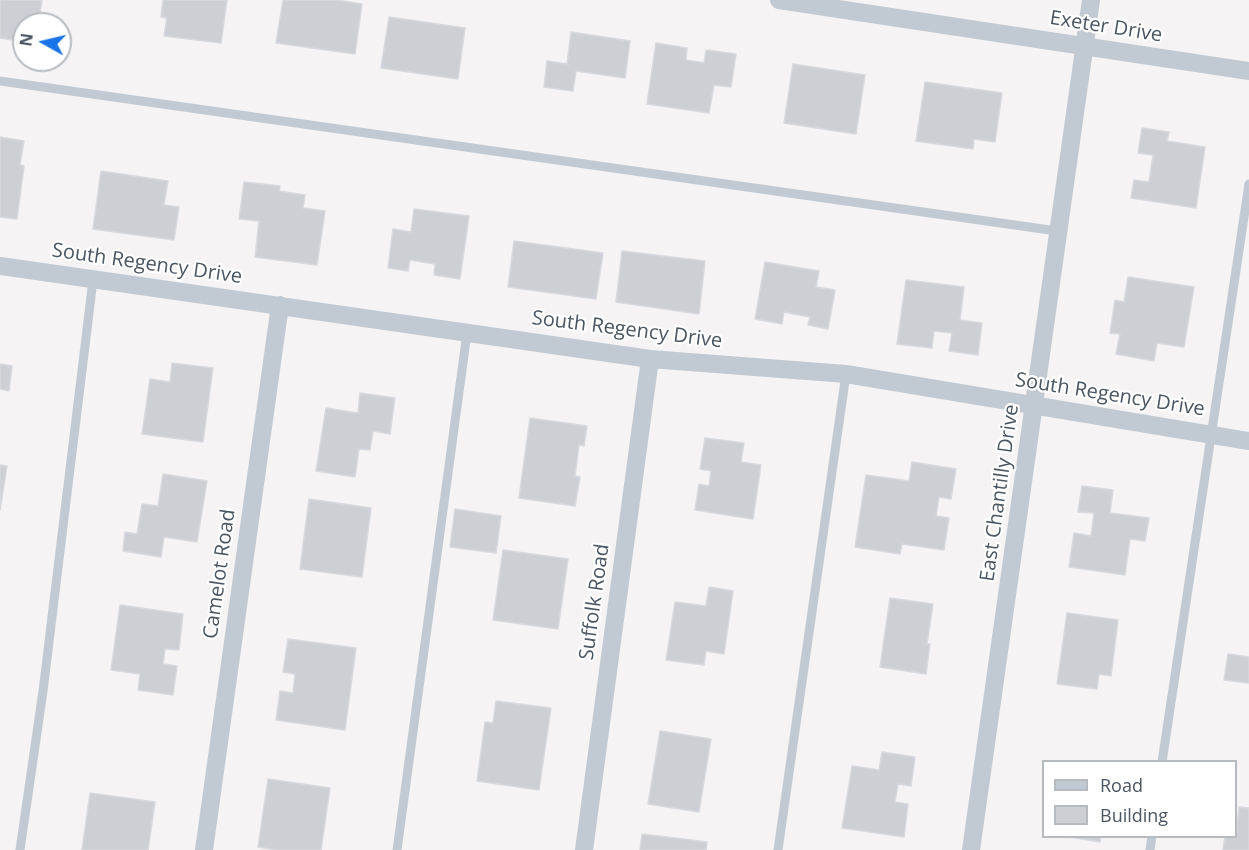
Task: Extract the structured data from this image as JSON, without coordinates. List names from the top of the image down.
{
  "streets": {
    "street": [
      "Exeter Drive",
      "South Regency Drive",
      "East Chantilly Drive",
      "Camelot Road",
      "Suffolk Road"
    ]
  },
  "crossings": [
    ["Exeter Drive", "East Chantilly Drive"],
    ["South Regency Drive", "East Chantilly Drive"],
    ["South Regency Drive", "Camelot Road"],
    ["South Regency Drive", "Suffolk Road"]
  ],
  "legend": ["Road", "Building"],
  "north": "left"
}
